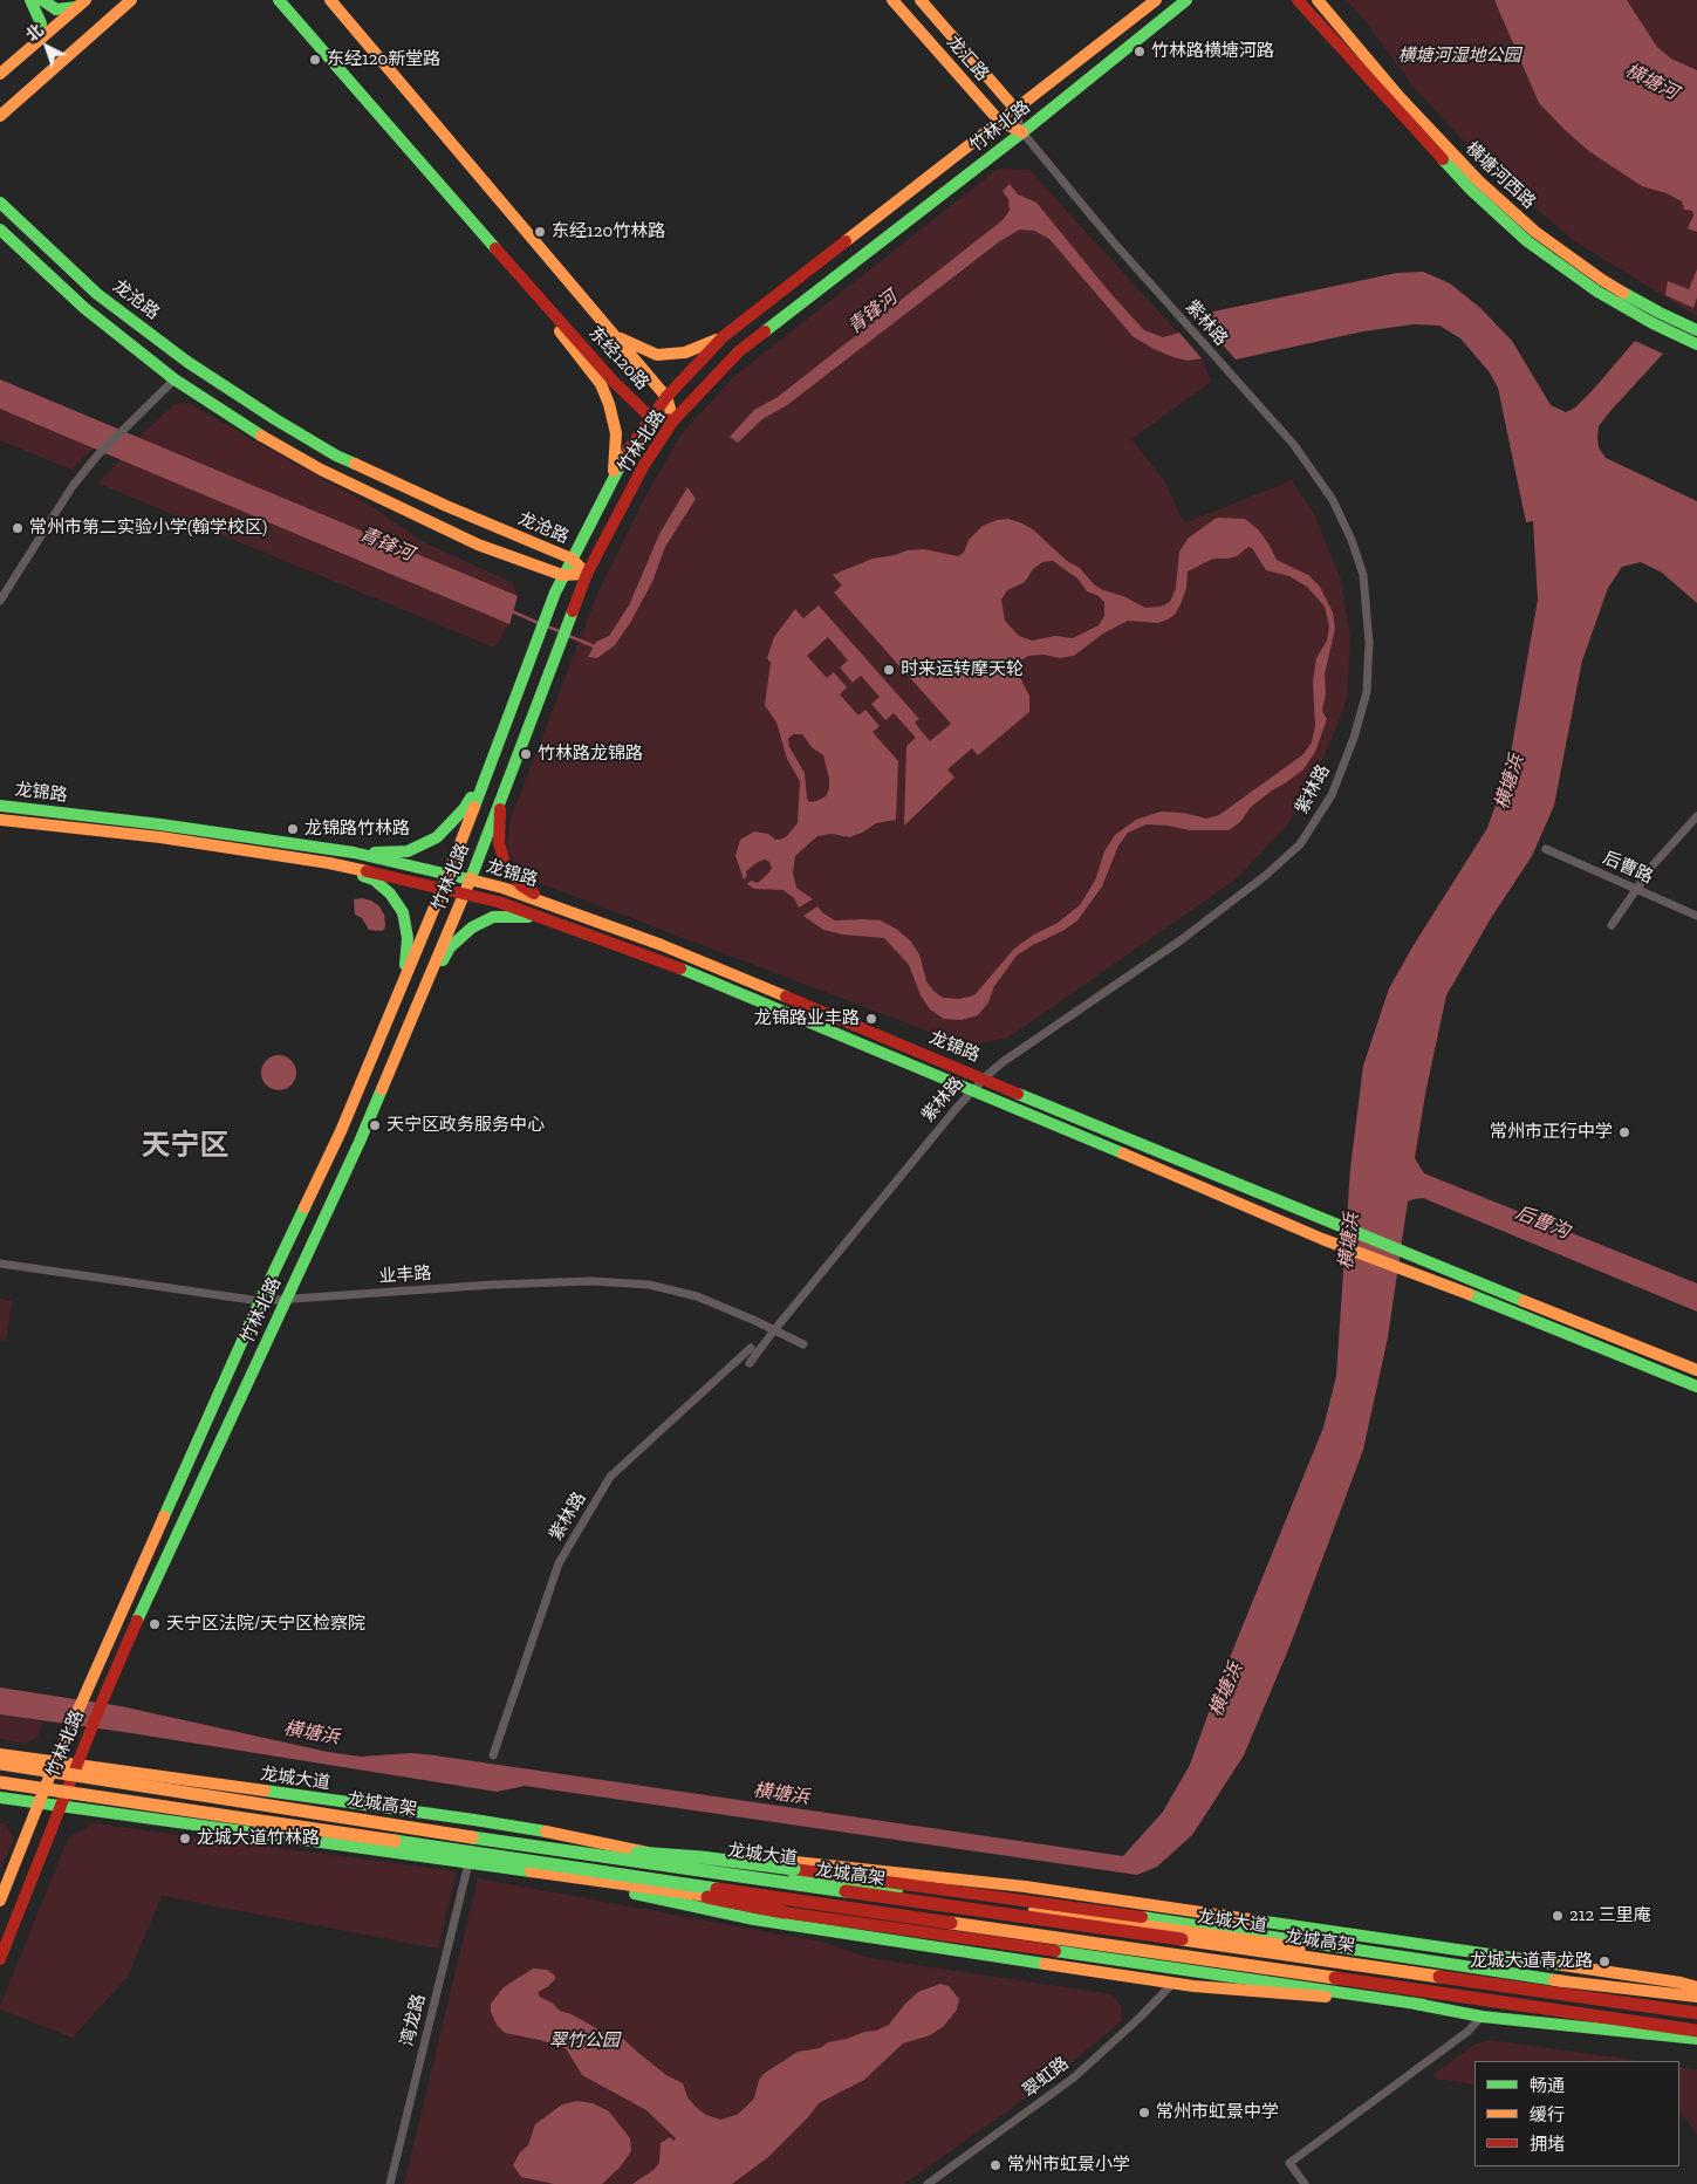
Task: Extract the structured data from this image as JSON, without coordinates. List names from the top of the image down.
{
  "streets": {
    "main road": [
      "龙汇路",
      "竹林北路",
      "横塘河西路",
      "龙沧路",
      "东经120路",
      "龙锦路",
      "龙城大道",
      "龙城高架"
    ],
    "street": [
      "紫林路",
      "后曹路",
      "业丰路",
      "湾龙路",
      "翠虹路"
    ]
  },
  "crossings": [
    ["龙汇路", "竹林北路"],
    ["龙汇路", "紫林路"],
    ["竹林北路", "龙沧路"],
    ["竹林北路", "紫林路"],
    ["竹林北路", "东经120路"],
    ["竹林北路", "龙锦路"],
    ["竹林北路", "业丰路"],
    ["竹林北路", "龙城大道"],
    ["紫林路", "龙锦路"],
    ["紫林路", "业丰路"]
  ],
  "districts": ["天宁区"],
  "water": [
    "横塘河",
    "青锋河",
    "横塘浜",
    "后曹沟"
  ],
  "parks": ["横塘河湿地公园", "翠竹公园"],
  "places": [
    "竹林路横塘河路",
    "东经120新堂路",
    "东经120竹林路",
    "常州市第二实验小学(翰学校区)",
    "时来运转摩天轮",
    "竹林路龙锦路",
    "龙锦路竹林路",
    "龙锦路业丰路",
    "天宁区政务服务中心",
    "常州市正行中学",
    "天宁区法院/天宁区检察院",
    "龙城大道竹林路",
    "212 三里庵",
    "龙城大道青龙路",
    "常州市虹景中学",
    "常州市虹景小学"
  ],
  "legend": ["畅通", "缓行", "拥堵"],
  "north": "top left"
}
